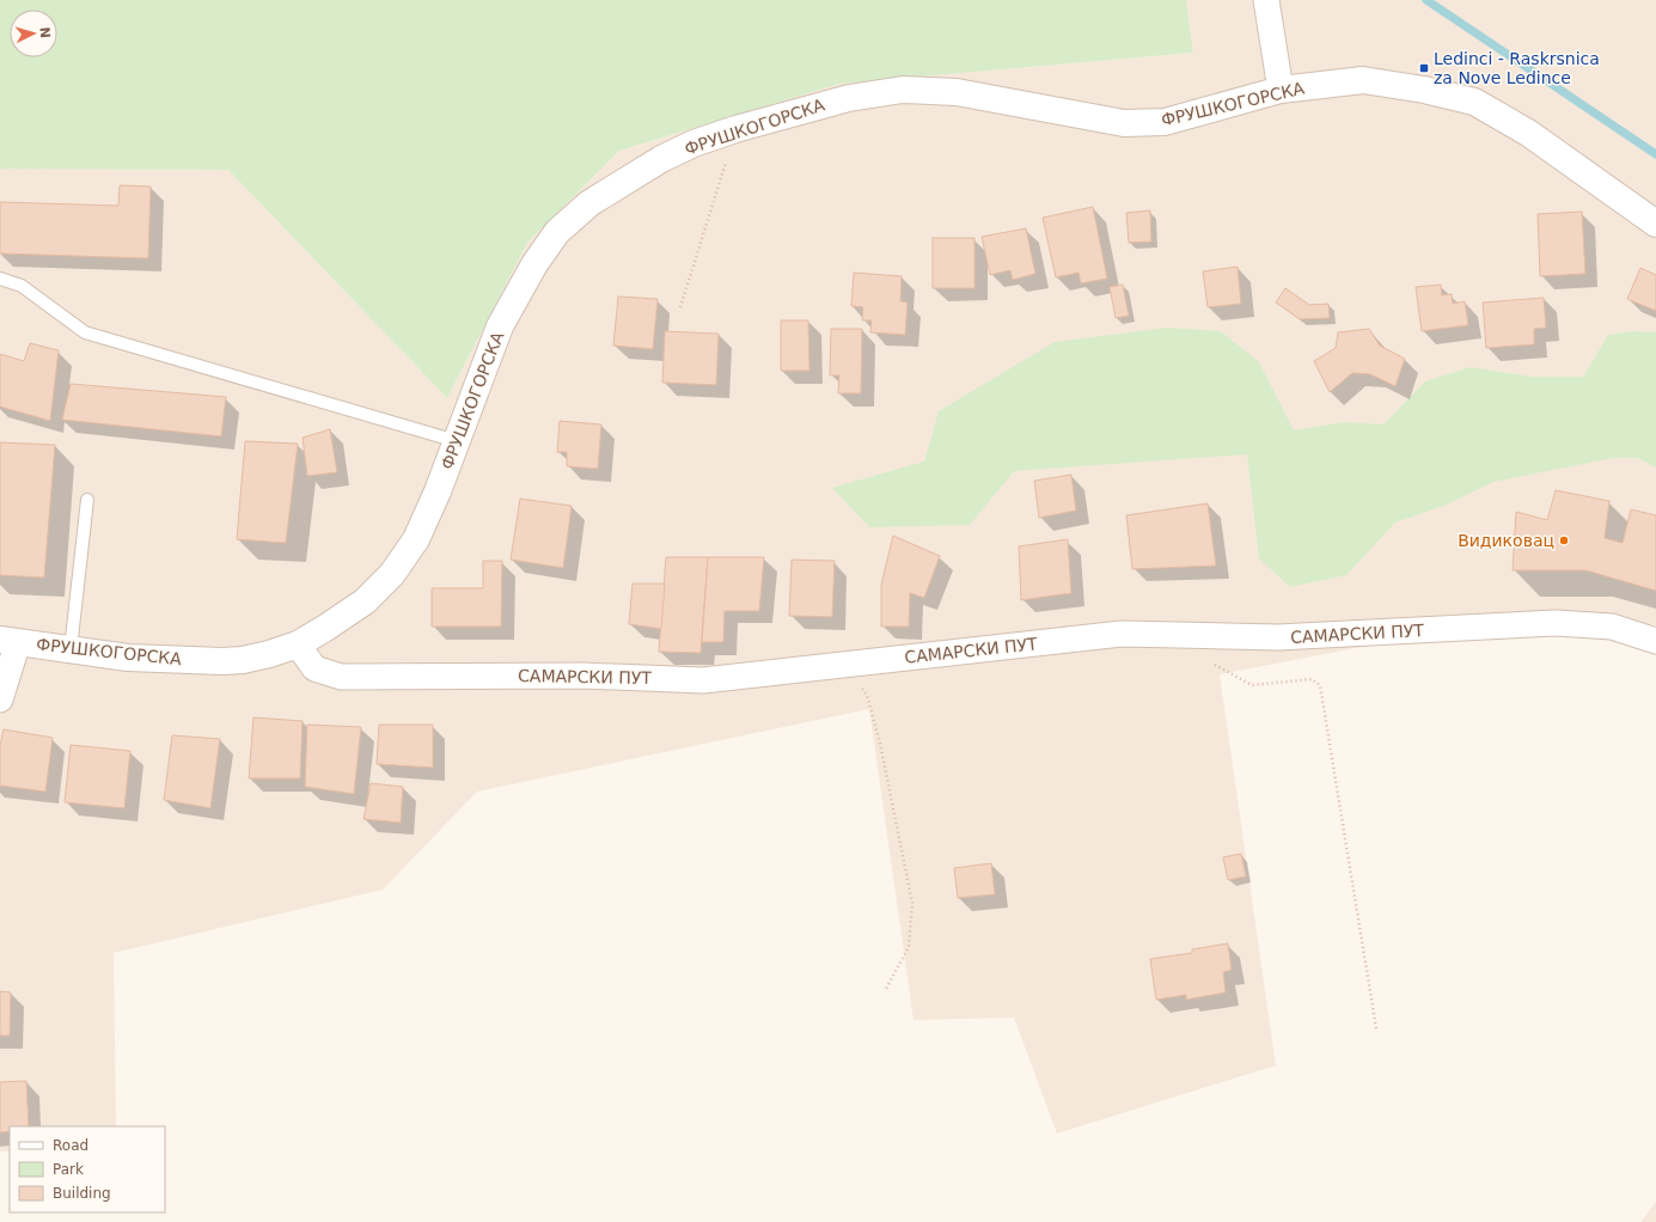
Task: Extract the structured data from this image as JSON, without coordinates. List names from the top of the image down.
{
  "streets": {
    "street": ["ФРУШКОГОРСКА", "САМАРСКИ ПУТ"]
  },
  "crossings": [
    ["ФРУШКОГОРСКА", "САМАРСКИ ПУТ"]
  ],
  "places": {
    "transit": ["Ledinci - Raskrsnica za Nove Ledince"],
    "other": ["Видиковац"]
  },
  "legend": ["Road", "Park", "Building"],
  "north": "right"
}
